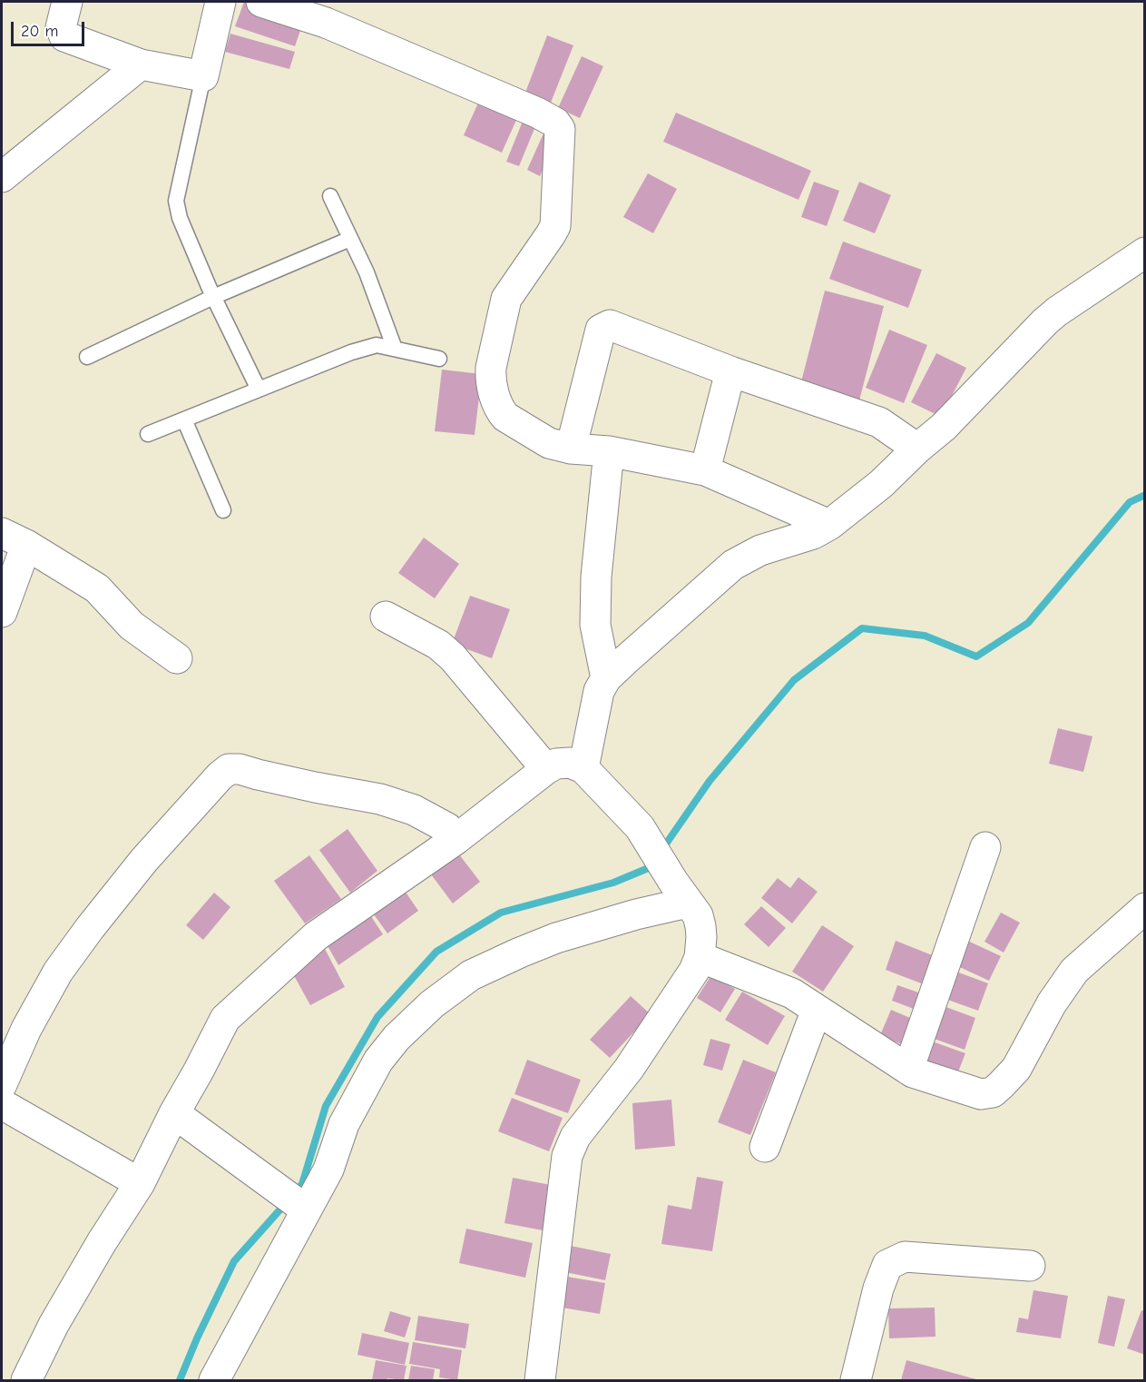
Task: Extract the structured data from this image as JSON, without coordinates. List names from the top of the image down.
{
  "scale_bar": "20 m"
}
